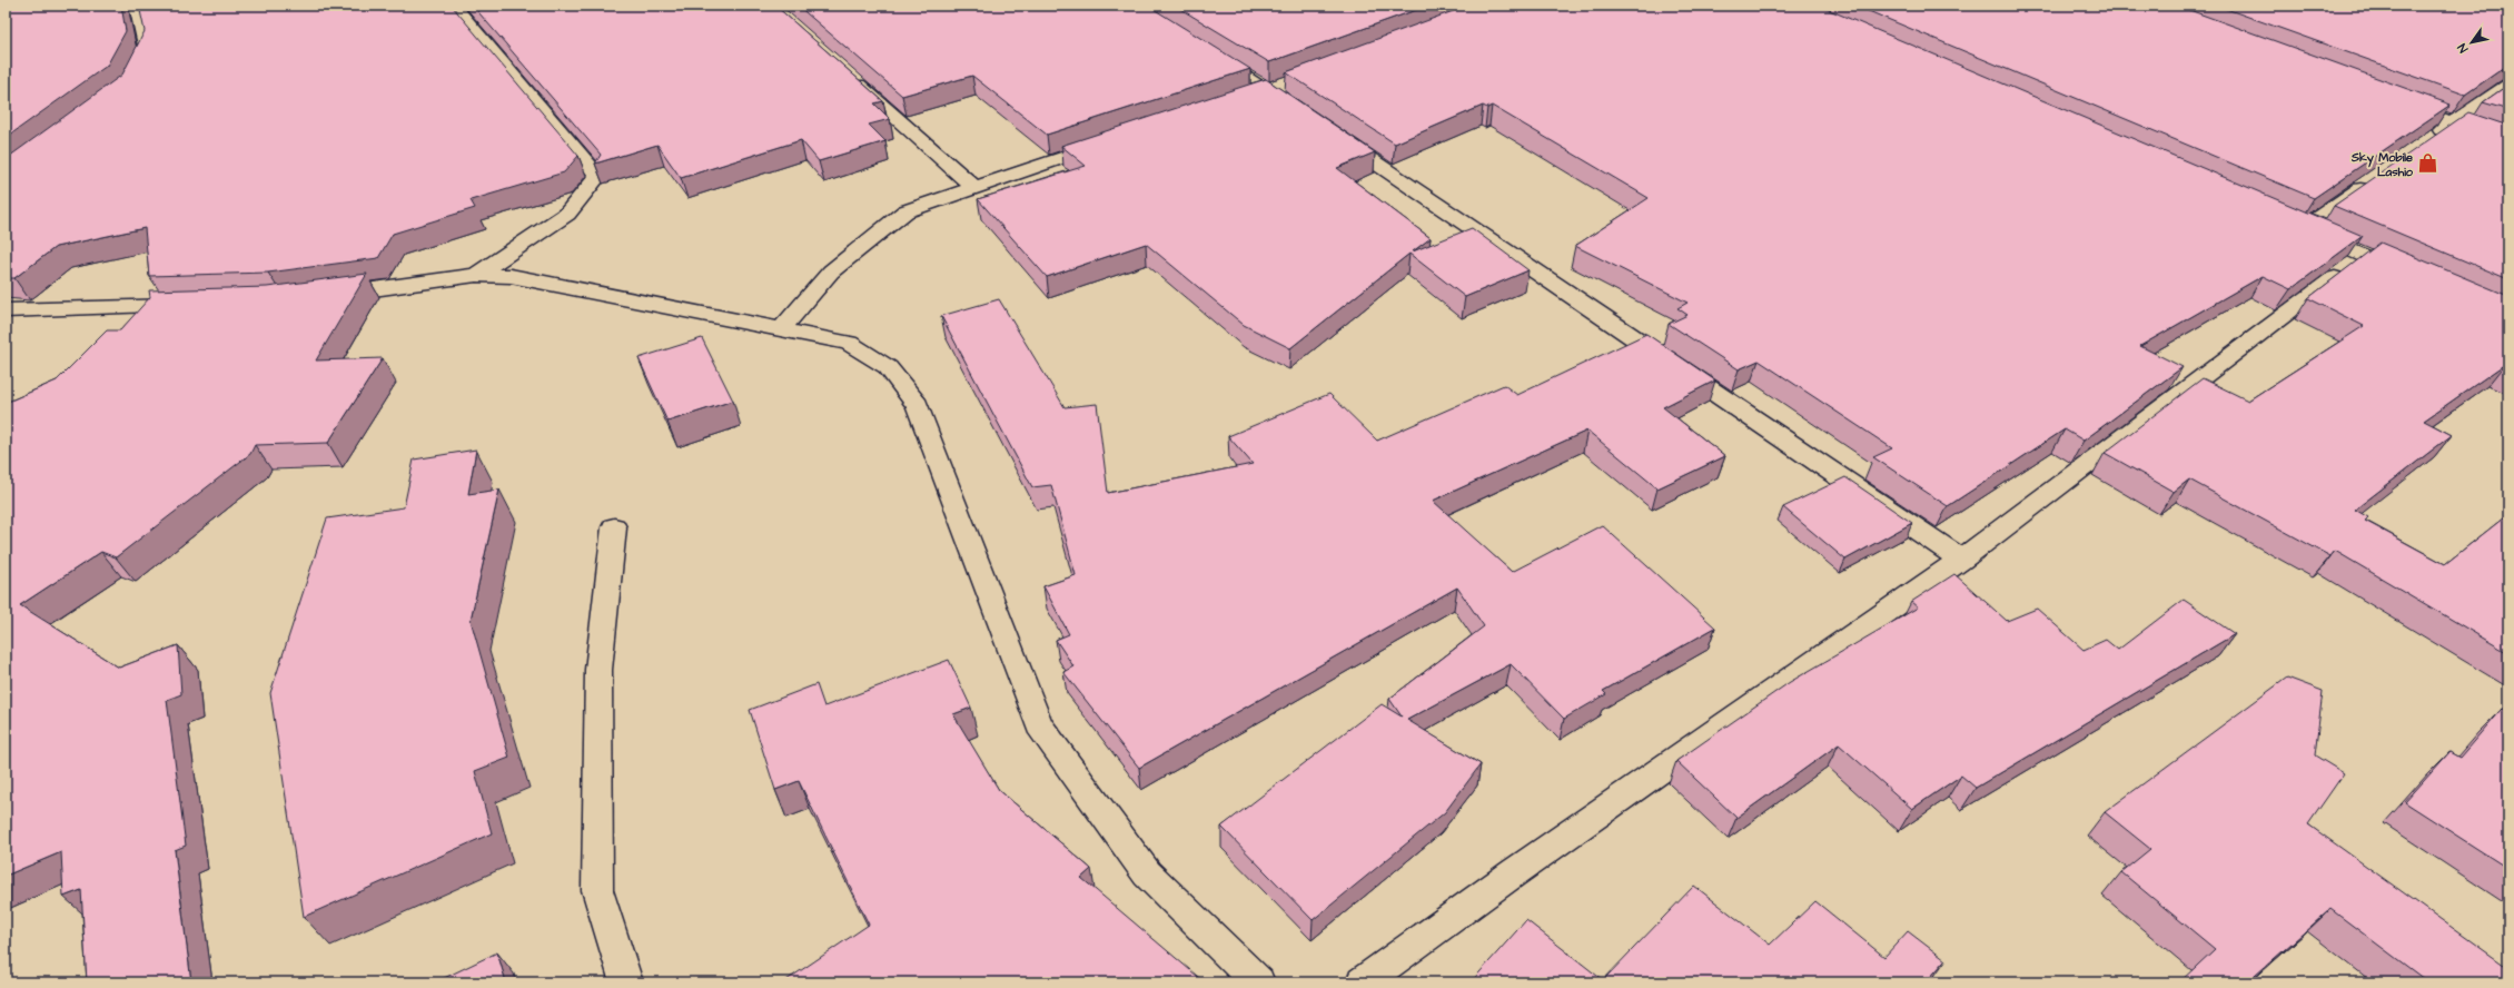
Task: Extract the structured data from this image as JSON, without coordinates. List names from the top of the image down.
{
  "places": {
    "shop": ["Sky Mobile Lashio"]
  },
  "north": "bottom left"
}
